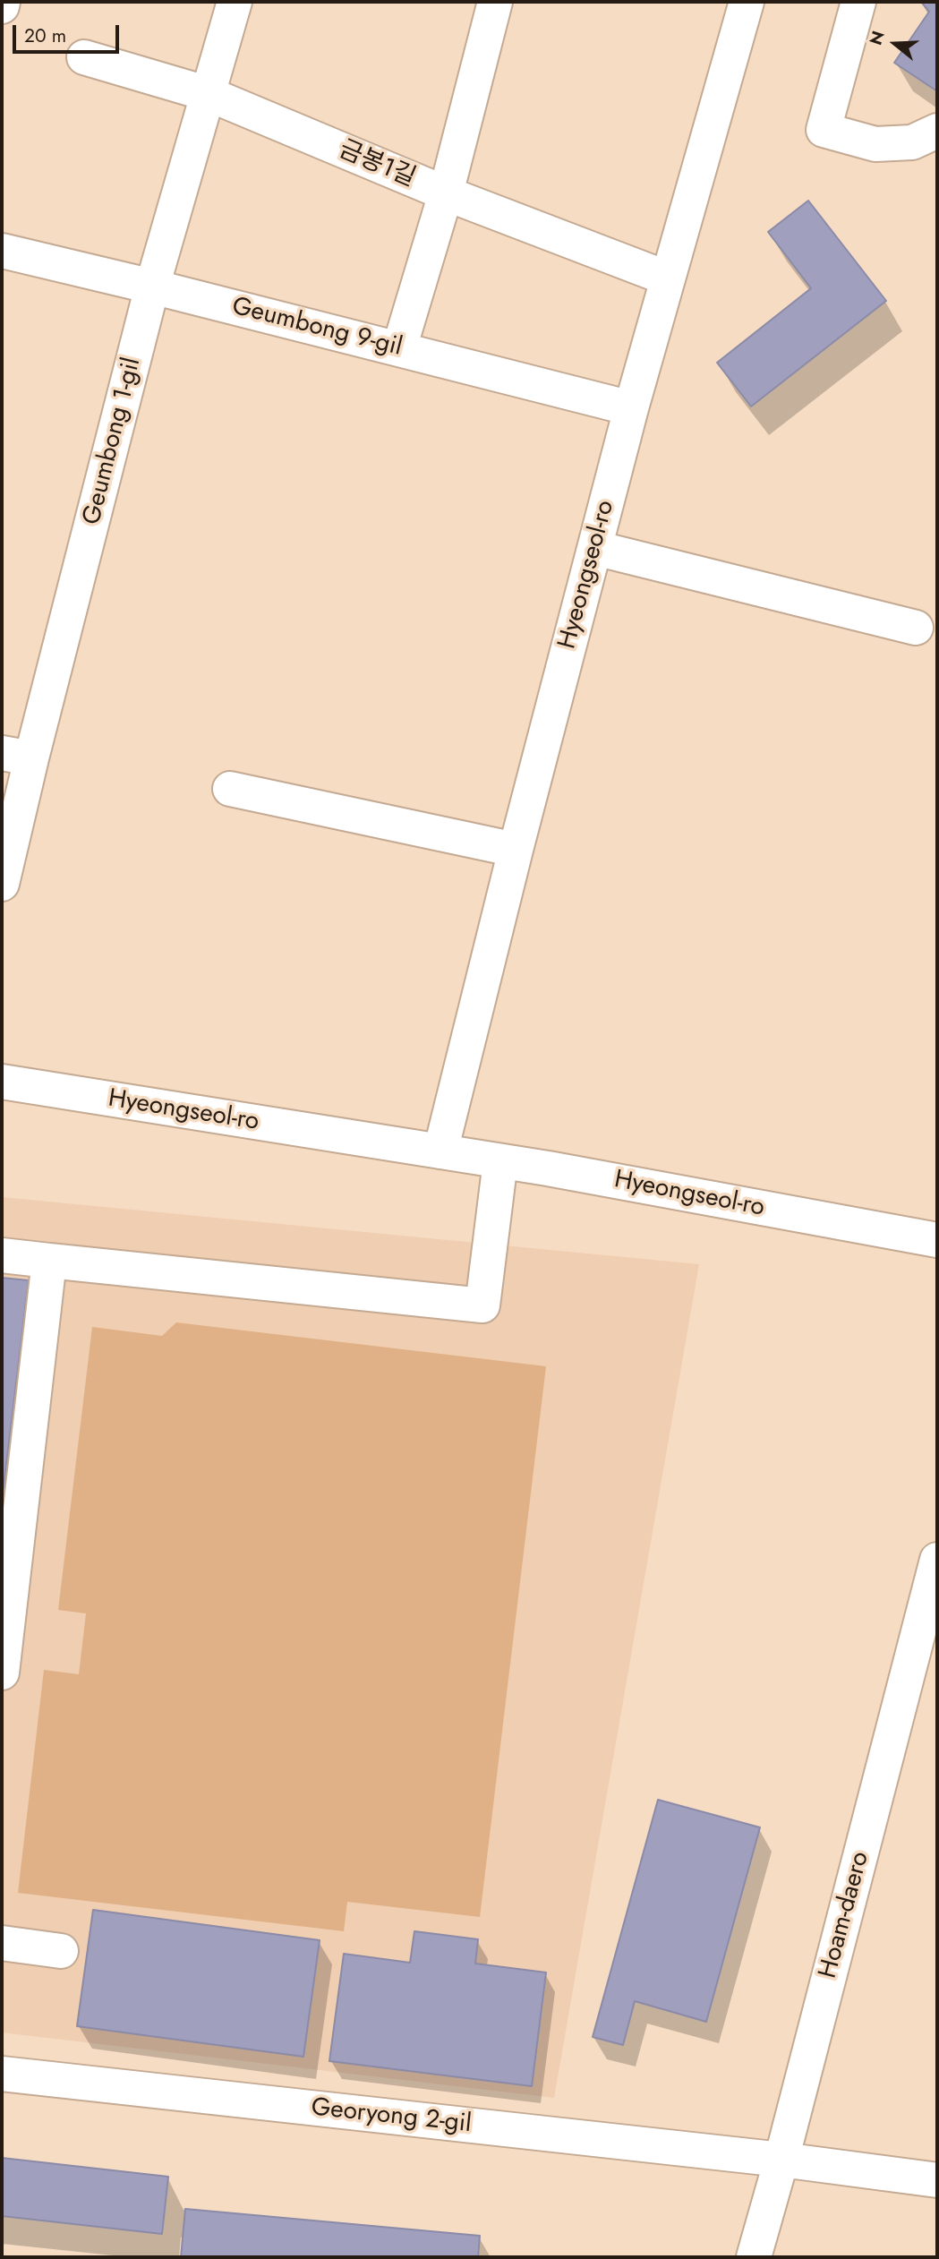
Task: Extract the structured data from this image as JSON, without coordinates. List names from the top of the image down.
{
  "streets": {
    "street": [
      "금봉1길",
      "Geumbong 9-gil",
      "Geumbong 1-gil",
      "Hyeongseol-ro",
      "Hoam-daero",
      "Georyong 2-gil"
    ]
  },
  "crossings": [
    ["금봉1길", "Geumbong 1-gil"],
    ["금봉1길", "Hyeongseol-ro"],
    ["Geumbong 9-gil", "Geumbong 1-gil"],
    ["Geumbong 9-gil", "Hyeongseol-ro"],
    ["Hoam-daero", "Georyong 2-gil"]
  ],
  "scale_bar": "20 m",
  "north": "left"
}
